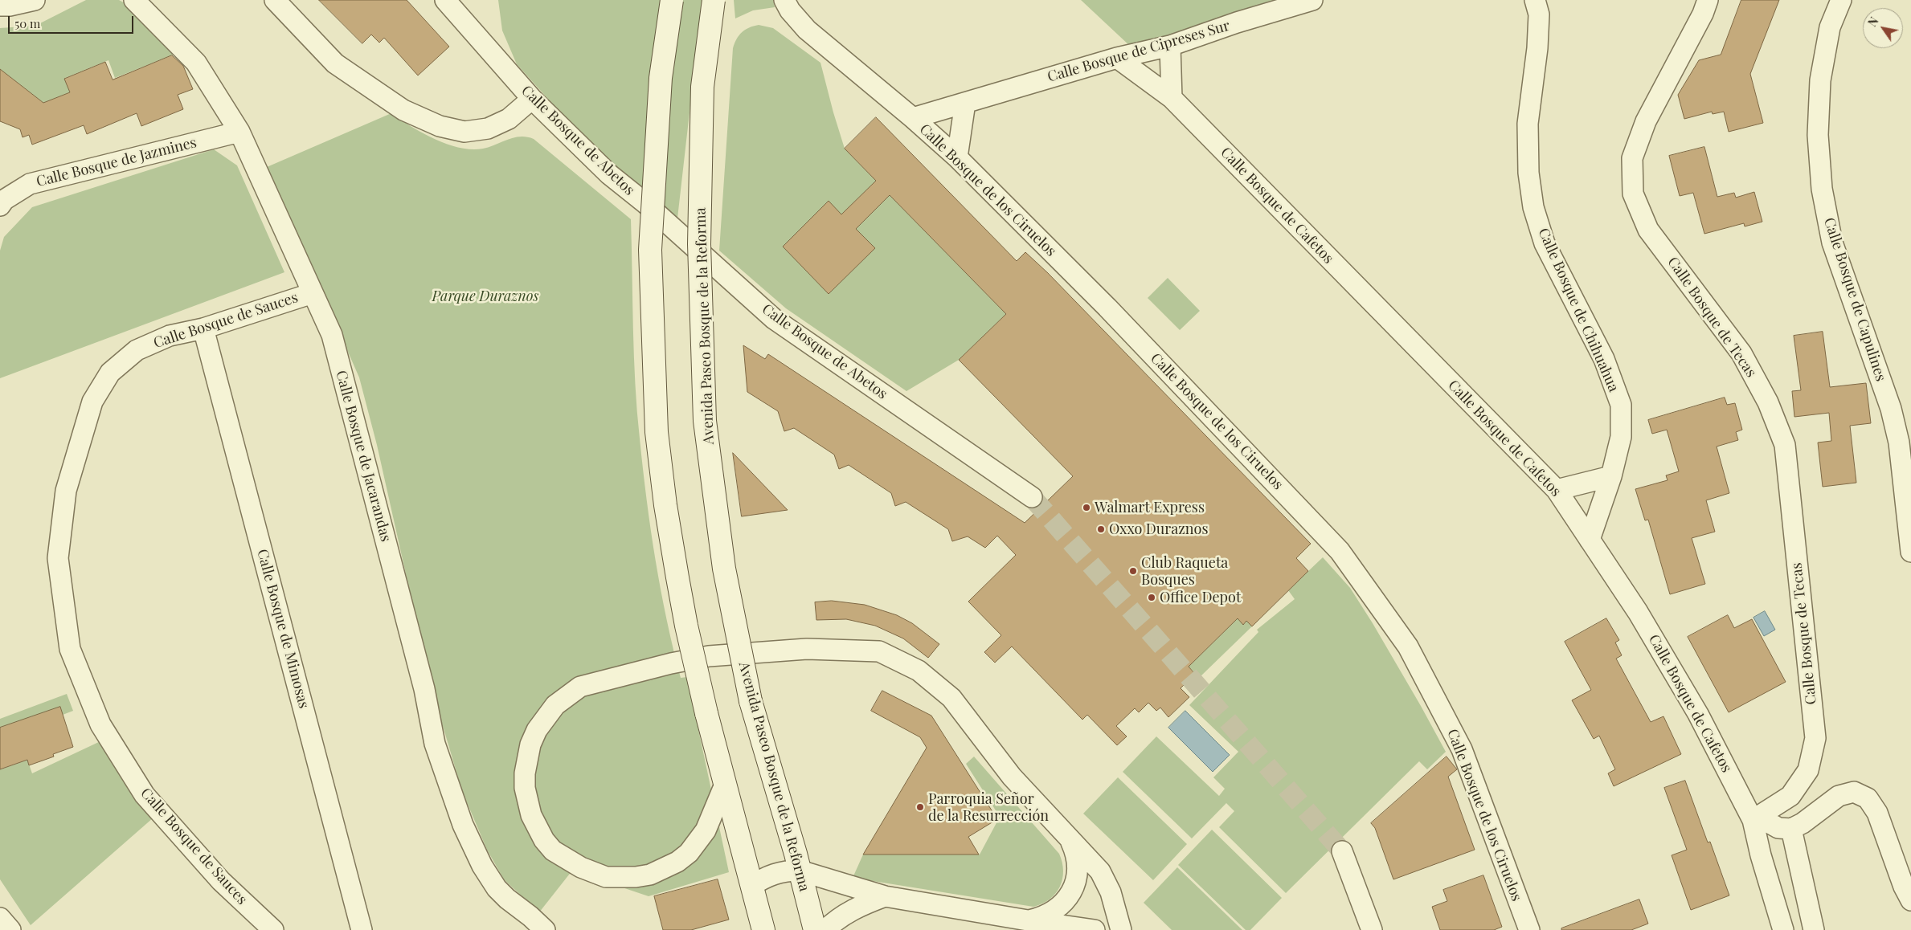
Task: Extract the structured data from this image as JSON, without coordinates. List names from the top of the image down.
{
  "streets": {
    "main road": ["Avenida Paseo Bosque de la Reforma"],
    "street": [
      "Calle Bosque de Cipreses Sur",
      "Calle Bosque de Abetos",
      "Calle Bosque de Jazmines",
      "Calle Bosque de los Ciruelos",
      "Calle Bosque de Cafetos",
      "Calle Bosque de Capulines",
      "Calle Bosque de Chihuahua",
      "Calle Bosque de Tecas",
      "Calle Bosque de Sauces",
      "Calle Bosque de Jacarandas",
      "Calle Bosque de Mimosas"
    ]
  },
  "crossings": [
    ["Calle Bosque de Cipreses Sur", "Calle Bosque de los Ciruelos"],
    ["Calle Bosque de Cipreses Sur", "Calle Bosque de Cafetos"],
    ["Calle Bosque de Jazmines", "Calle Bosque de Jacarandas"],
    ["Calle Bosque de Cafetos", "Calle Bosque de Chihuahua"],
    ["Calle Bosque de Cafetos", "Calle Bosque de Tecas"],
    ["Calle Bosque de Sauces", "Calle Bosque de Jacarandas"],
    ["Calle Bosque de Sauces", "Calle Bosque de Mimosas"]
  ],
  "parks": ["Parque Duraznos"],
  "places": [
    "Walmart Express",
    "Oxxo Duraznos",
    "Club Raqueta Bosques",
    "Office Depot",
    "Parroquia Señor de la Resurrección"
  ],
  "scale_bar": "50 m",
  "north": "top left"
}
